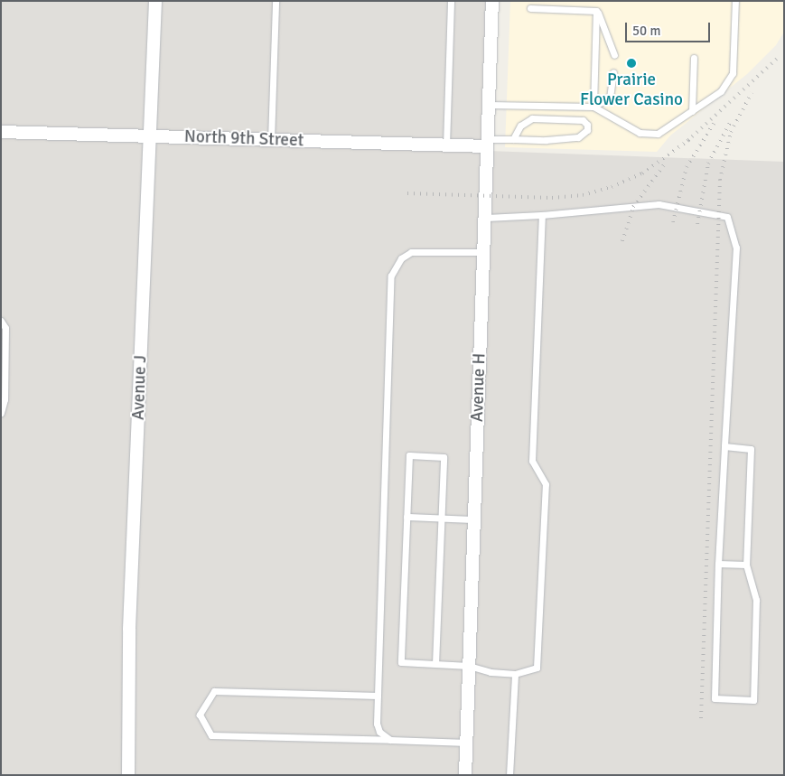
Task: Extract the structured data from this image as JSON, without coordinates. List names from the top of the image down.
{
  "streets": {
    "street": ["North 9th Street", "Avenue J", "Avenue H"]
  },
  "crossings": [
    ["North 9th Street", "Avenue J"],
    ["North 9th Street", "Avenue H"]
  ],
  "places": ["Prairie Flower Casino"],
  "scale_bar": "50 m"
}
